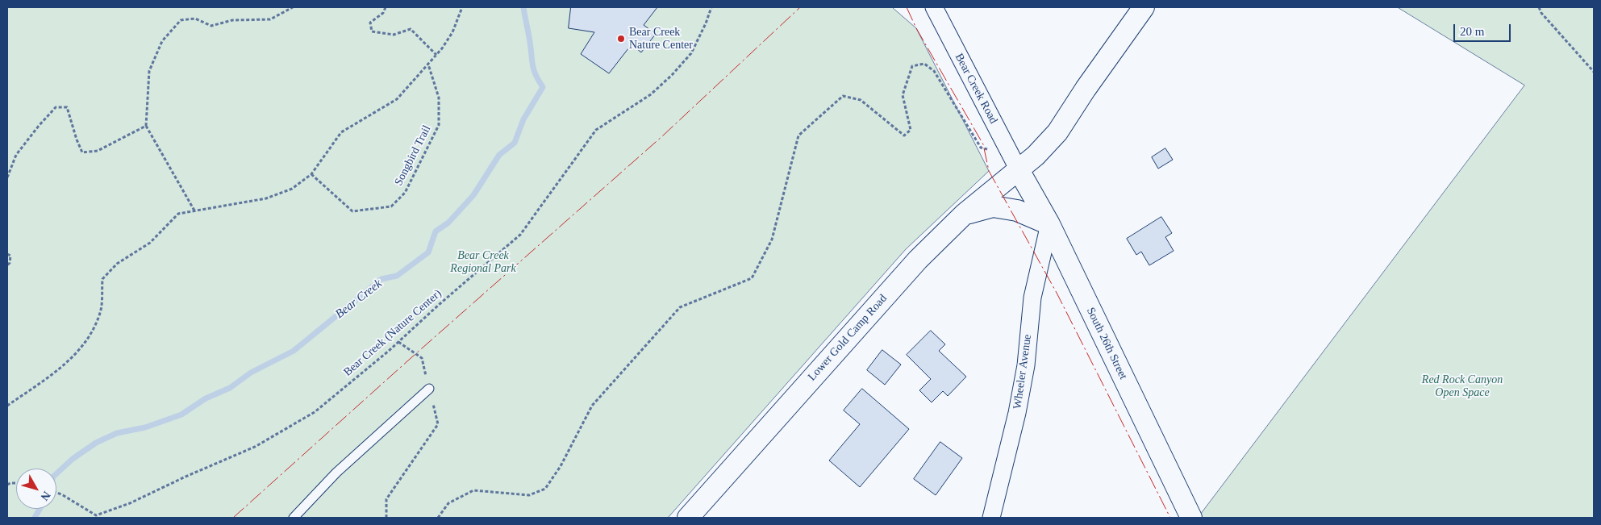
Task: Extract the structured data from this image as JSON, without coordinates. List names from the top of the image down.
{
  "streets": {
    "street": [
      "Bear Creek Road",
      "Lower Gold Camp Road",
      "South 26th Street",
      "Wheeler Avenue"
    ],
    "path": ["Songbird Trail", "Bear Creek (Nature Center)"]
  },
  "crossings": [
    ["Bear Creek Road", "Lower Gold Camp Road"],
    ["Bear Creek Road", "South 26th Street"],
    ["Lower Gold Camp Road", "South 26th Street"],
    ["South 26th Street", "Wheeler Avenue"]
  ],
  "water": ["Bear Creek"],
  "parks": ["Bear Creek Regional Park", "Red Rock Canyon Open Space"],
  "places": ["Bear Creek Nature Center"],
  "scale_bar": "20 m",
  "north": "bottom right"
}
